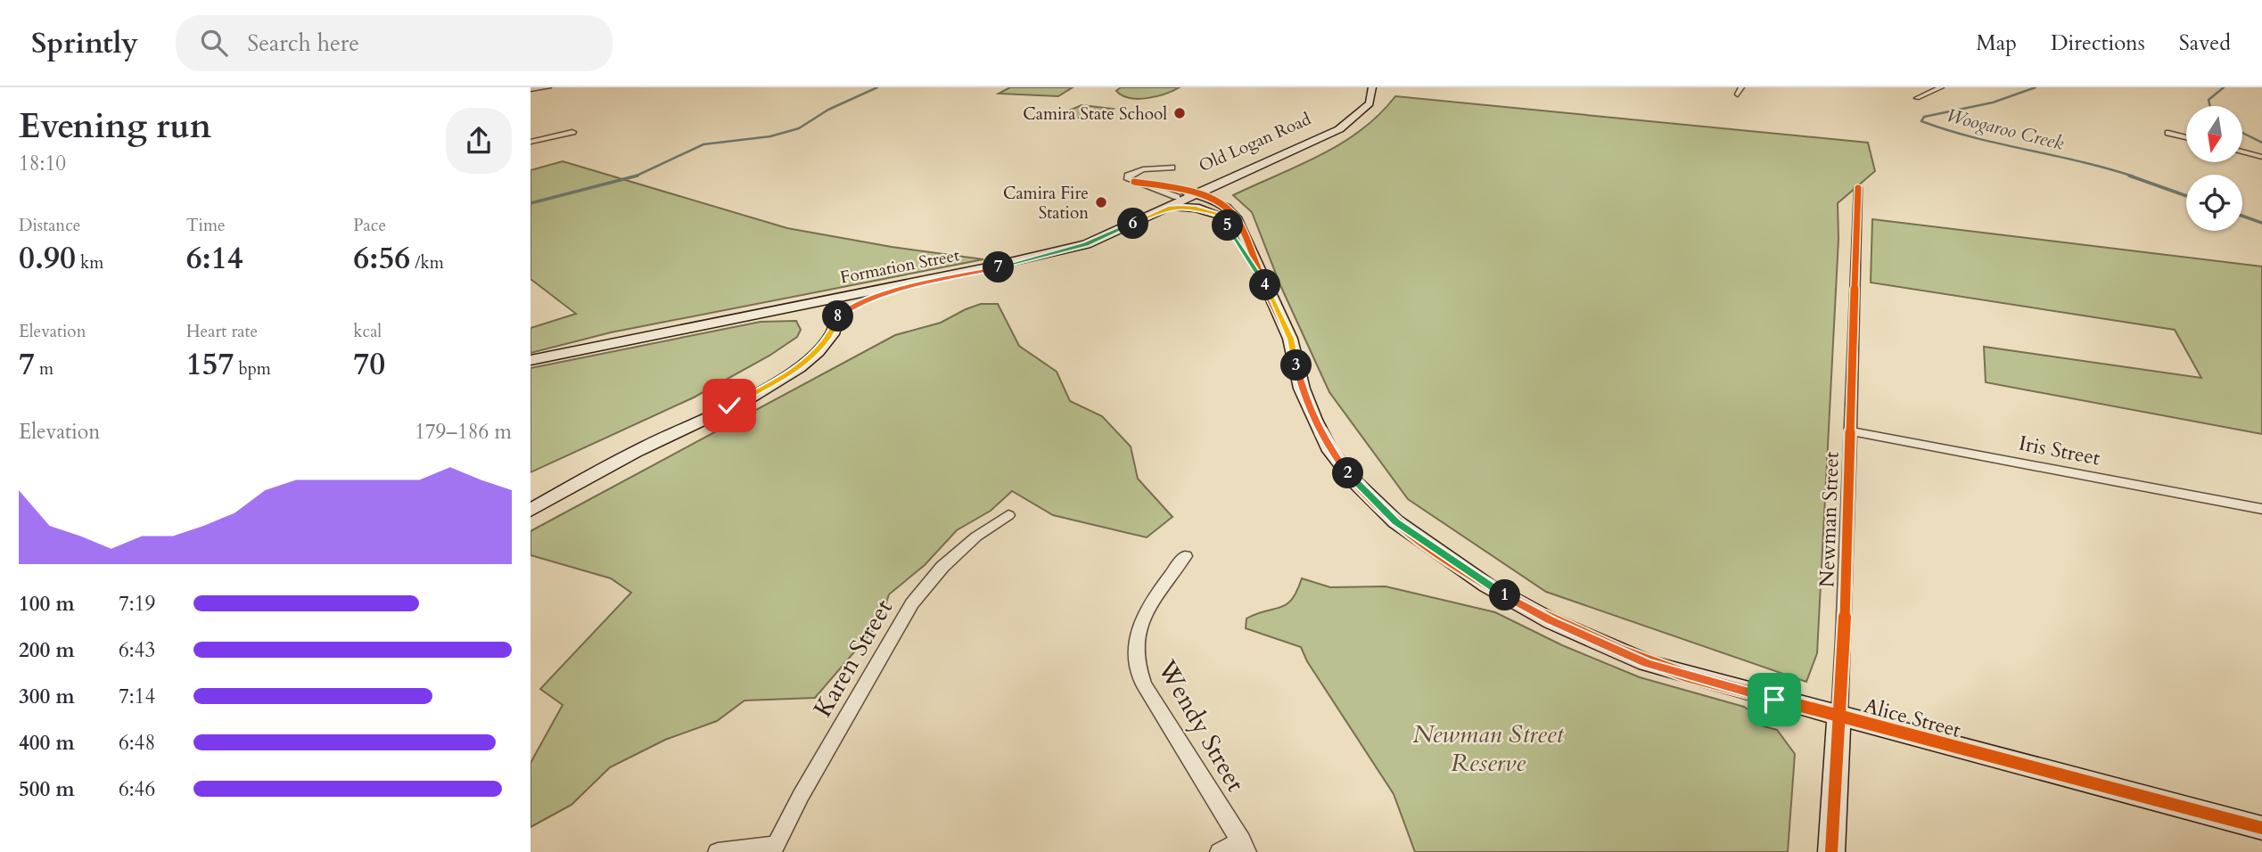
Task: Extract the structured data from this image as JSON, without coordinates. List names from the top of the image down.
{
  "streets": {
    "street": [
      "Old Logan Road",
      "Formation Street",
      "Iris Street",
      "Newman Street",
      "Karen Street",
      "Alice Street",
      "Wendy Street"
    ]
  },
  "crossings": [
    ["Old Logan Road", "Formation Street"],
    ["Old Logan Road", "Alice Street"],
    ["Iris Street", "Newman Street"],
    ["Newman Street", "Alice Street"]
  ],
  "water": ["Woogaroo Creek"],
  "parks": ["Newman Street Reserve"],
  "places": ["Camira State School", "Camira Fire Station"],
  "north": "bottom",
  "page": {
    "header": "Sprintly",
    "search": "Search here",
    "nav": ["Map", "Directions", "Saved"],
    "heading": ["Evening run", "18:10"],
    "stats": [
      ["Distance", "0.90 km"],
      ["Time", "6:14"],
      ["Pace", "6:56 /km"],
      ["Elevation", "7 m"],
      ["Heart rate", "157 bpm"],
      ["kcal", "70"]
    ],
    "pins": [
      "6",
      "5",
      "7",
      "4",
      "8",
      "3",
      "2",
      "1"
    ],
    "chart": ["Elevation", "179–186 m"],
    "list": [
      {
        "name": "100 m",
        "note": "7:19"
      },
      {
        "name": "200 m",
        "note": "6:43"
      },
      {
        "name": "300 m",
        "note": "7:14"
      },
      {
        "name": "400 m",
        "note": "6:48"
      },
      {
        "name": "500 m",
        "note": "6:46"
      }
    ]
  }
}
